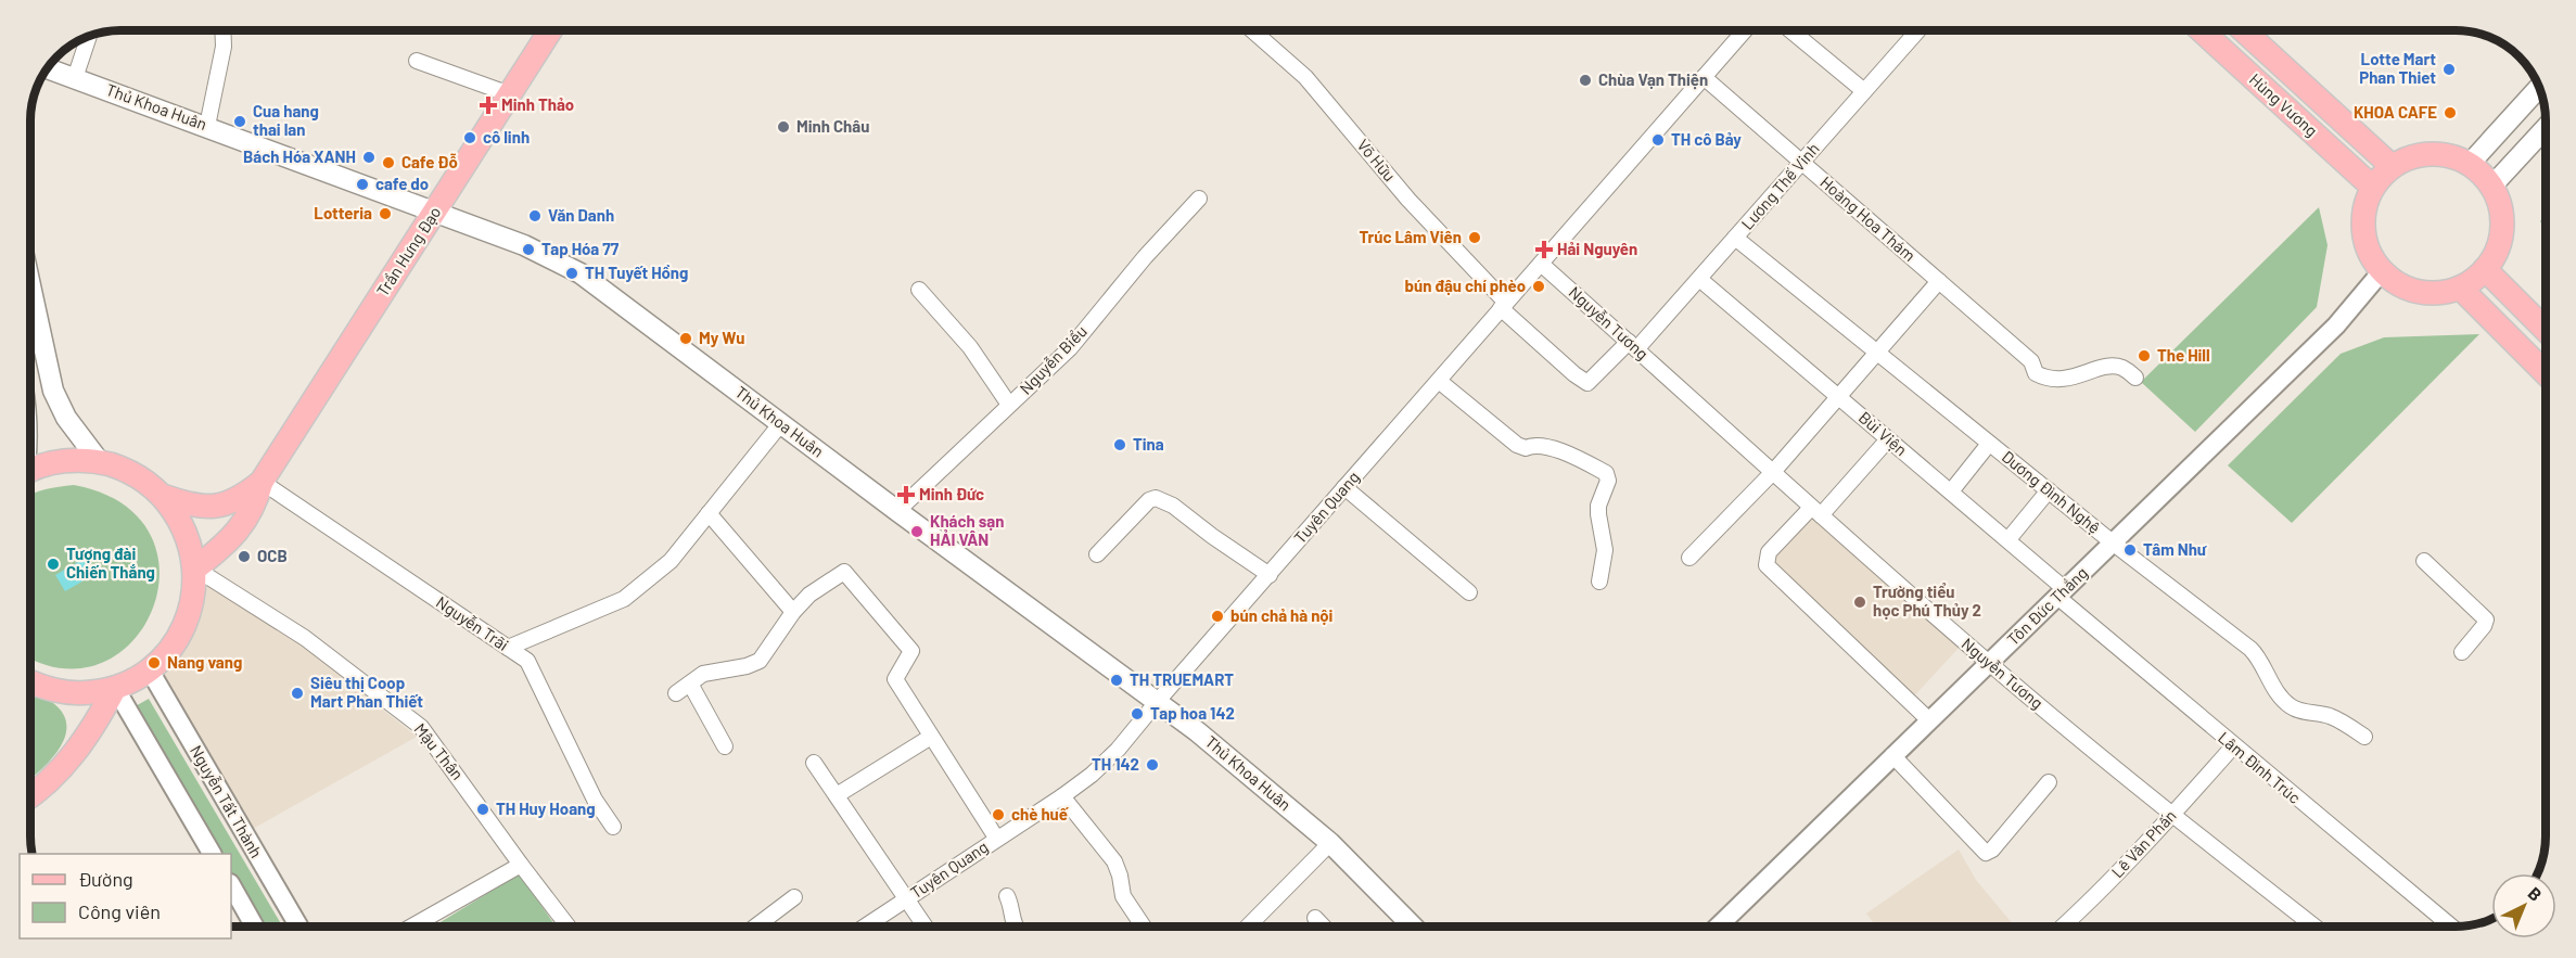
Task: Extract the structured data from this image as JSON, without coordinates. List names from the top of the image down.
{
  "streets": {
    "main road": ["Hùng Vương", "Thủ Khoa Huân", "Trần Hưng Đạo"],
    "street": [
      "Võ Hữu",
      "Lương Thế Vinh",
      "Hoàng Hoa Thám",
      "Nguyễn Tương",
      "Nguyễn Biểu",
      "Bùi Viện",
      "Dương Đình Nghệ",
      "Tuyên Quang",
      "Tôn Đức Thắng",
      "Nguyễn Trãi",
      "Mậu Thân",
      "Lâm Đình Trúc",
      "Nguyễn Tất Thành",
      "Lê Văn Phấn"
    ]
  },
  "crossings": [
    ["Hùng Vương", "Tôn Đức Thắng"],
    ["Thủ Khoa Huân", "Trần Hưng Đạo"],
    ["Thủ Khoa Huân", "Nguyễn Biểu"],
    ["Thủ Khoa Huân", "Tuyên Quang"],
    ["Võ Hữu", "Lương Thế Vinh"],
    ["Võ Hữu", "Nguyễn Tương"],
    ["Võ Hữu", "Tuyên Quang"],
    ["Lương Thế Vinh", "Hoàng Hoa Thám"],
    ["Lương Thế Vinh", "Nguyễn Tương"],
    ["Lương Thế Vinh", "Bùi Viện"],
    ["Lương Thế Vinh", "Dương Đình Nghệ"],
    ["Hoàng Hoa Thám", "Tuyên Quang"],
    ["Trần Hưng Đạo", "Nguyễn Trãi"],
    ["Trần Hưng Đạo", "Mậu Thân"],
    ["Nguyễn Tương", "Tuyên Quang"],
    ["Nguyễn Tương", "Tôn Đức Thắng"],
    ["Nguyễn Tương", "Lê Văn Phấn"],
    ["Bùi Viện", "Tôn Đức Thắng"],
    ["Bùi Viện", "Lâm Đình Trúc"],
    ["Dương Đình Nghệ", "Tôn Đức Thắng"],
    ["Tôn Đức Thắng", "Lâm Đình Trúc"],
    ["Lâm Đình Trúc", "Lê Văn Phấn"]
  ],
  "places": {
    "other": [
      "Lotte Mart Phan Thiet",
      "Chùa Vạn Thiện",
      "KHOA CAFE",
      "Cua hang thai lan",
      "Minh Châu",
      "cô linh",
      "TH cô Bảy",
      "Bách Hóa XANH",
      "Cafe Đỗ",
      "cafe do",
      "Lotteria",
      "Văn Danh",
      "Trúc Lâm Viên",
      "Tap Hóa 77",
      "TH Tuyết Hồng",
      "bún đậu chí phèo",
      "My Wu",
      "The Hill",
      "Tina",
      "Khách sạn HẢI VÂN",
      "Tâm Như",
      "OCB",
      "Tượng đài Chiến Thắng",
      "Trường tiểu học Phú Thủy 2",
      "bún chả hà nội",
      "Nang vang",
      "TH TRUEMART",
      "Siêu thị Coop Mart Phan Thiết",
      "Tap hoa 142",
      "TH 142",
      "TH Huy Hoang",
      "chè huế"
    ],
    "health": ["Minh Thảo", "Hải Nguyên", "Minh Đức"]
  },
  "legend": ["Đường", "Công viên"],
  "north": "top right"
}
